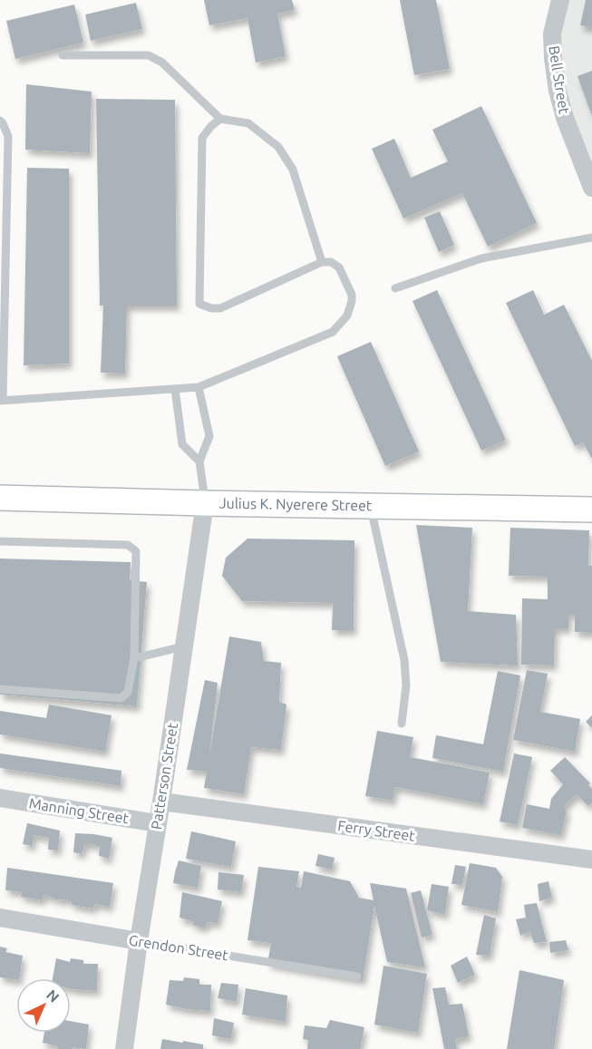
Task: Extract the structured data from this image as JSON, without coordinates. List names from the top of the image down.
{
  "streets": {
    "street": [
      "Bell Street",
      "Julius K. Nyerere Street",
      "Patterson Street",
      "Manning Street",
      "Ferry Street",
      "Grendon Street"
    ]
  },
  "crossings": [
    ["Julius K. Nyerere Street", "Patterson Street"],
    ["Patterson Street", "Manning Street"],
    ["Patterson Street", "Ferry Street"],
    ["Patterson Street", "Grendon Street"]
  ],
  "north": "top right"
}
